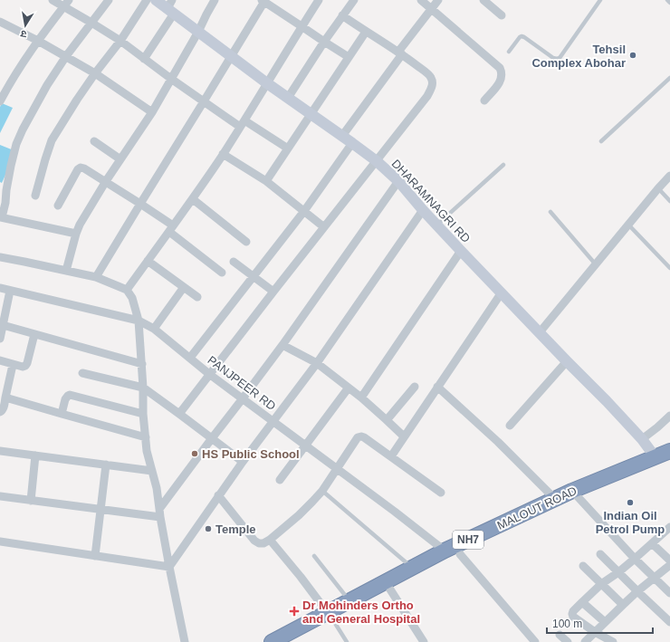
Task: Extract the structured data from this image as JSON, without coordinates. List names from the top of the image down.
{
  "streets": {
    "highway": ["MALOUT ROAD", "NH7"],
    "street": ["DHARAMNAGRI RD", "PANJPEER RD"]
  },
  "crossings": [
    ["DHARAMNAGRI RD", "MALOUT ROAD"],
    ["PANJPEER RD", "MALOUT ROAD"]
  ],
  "places": {
    "other": [
      "Tehsil Complex Abohar",
      "HS Public School",
      "Indian Oil Petrol Pump",
      "Temple"
    ],
    "health": ["Dr Mohinders Ortho and General Hospital"]
  },
  "scale_bar": "100 m",
  "north": "bottom"
}
